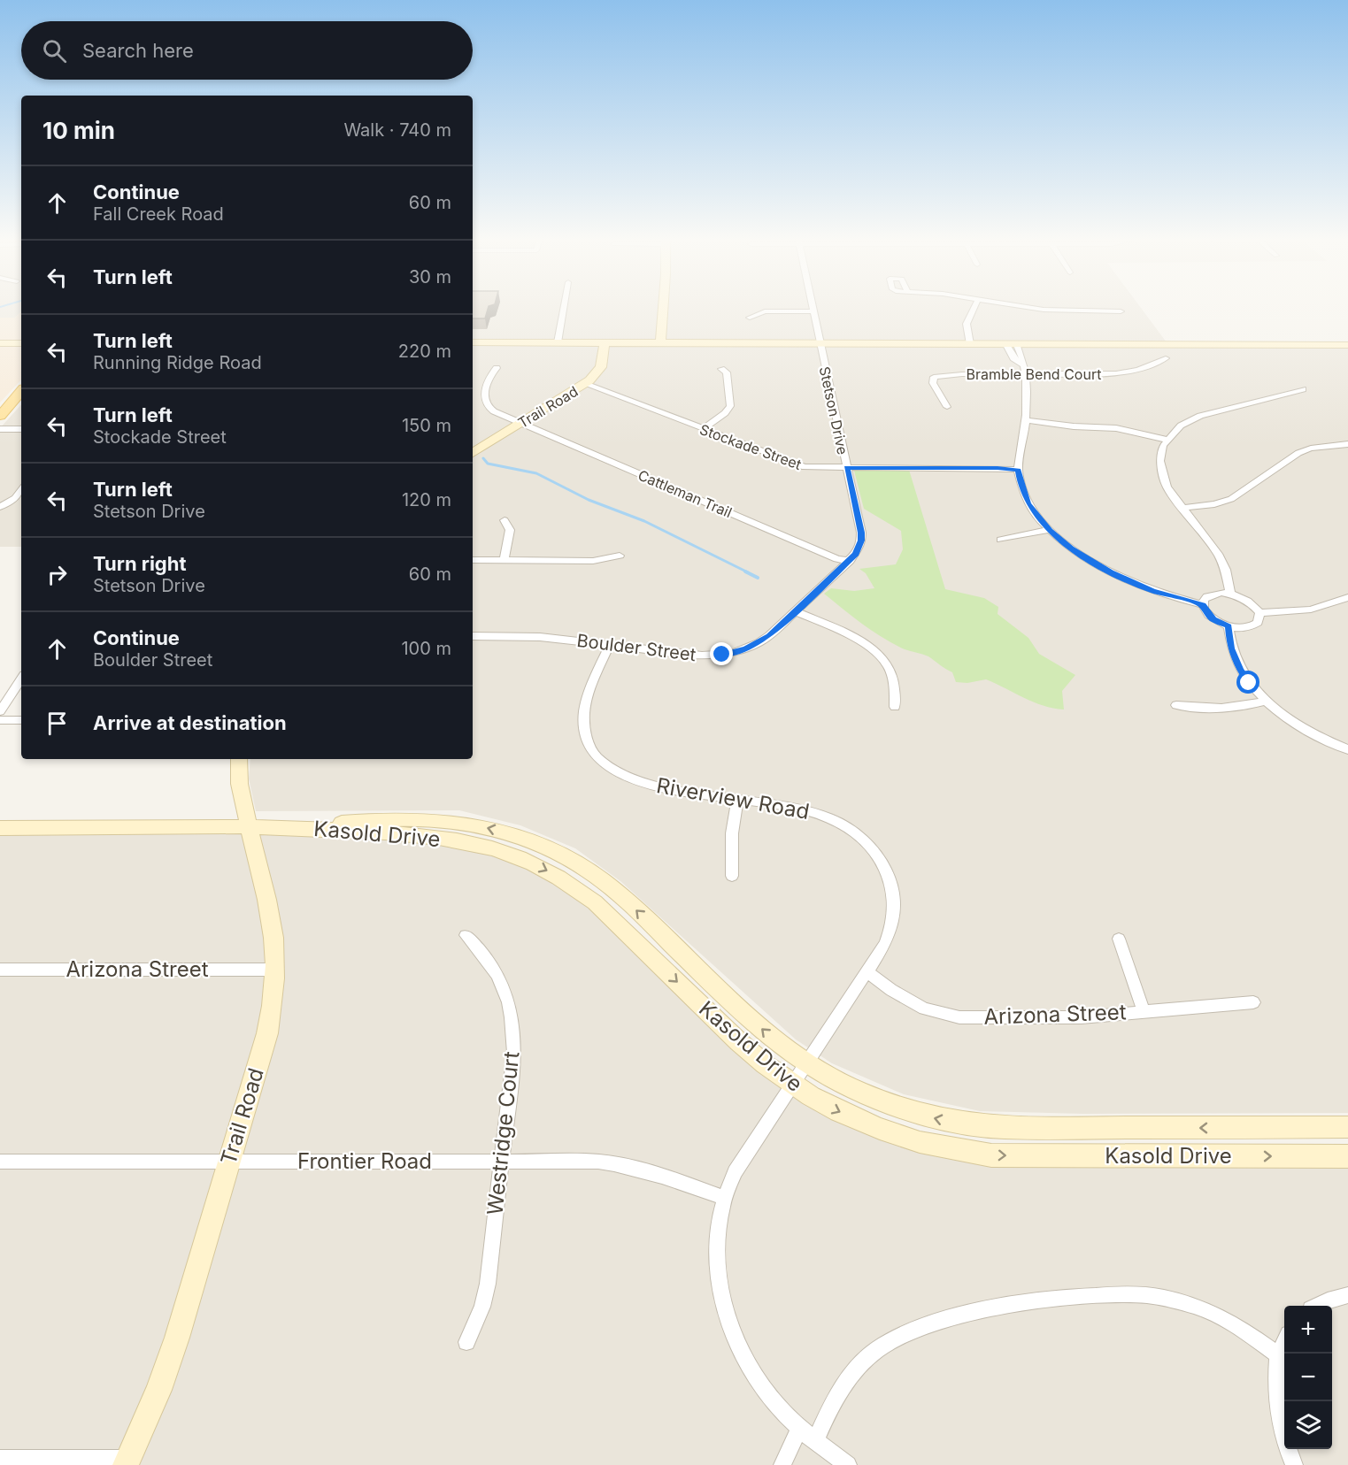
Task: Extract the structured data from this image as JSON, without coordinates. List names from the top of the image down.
{
  "streets": {
    "street": [
      "Bramble Bend Court",
      "Trail Road",
      "Stetson Drive",
      "Stockade Street",
      "Cattleman Trail",
      "Boulder Street",
      "Riverview Road",
      "Kasold Drive",
      "Arizona Street",
      "Westridge Court",
      "Frontier Road"
    ]
  },
  "crossings": [
    ["Trail Road", "Stockade Street"],
    ["Trail Road", "Cattleman Trail"],
    ["Trail Road", "Kasold Drive"],
    ["Trail Road", "Arizona Street"],
    ["Trail Road", "Frontier Road"],
    ["Stetson Drive", "Stockade Street"],
    ["Stetson Drive", "Cattleman Trail"],
    ["Stetson Drive", "Boulder Street"],
    ["Boulder Street", "Riverview Road"],
    ["Riverview Road", "Kasold Drive"],
    ["Riverview Road", "Arizona Street"],
    ["Riverview Road", "Frontier Road"],
    ["Westridge Court", "Frontier Road"]
  ],
  "page": {
    "search": "Search here",
    "heading": ["10 min", "Walk · 740 m"],
    "list": [
      ["Continue", "Fall Creek Road", "60 m"],
      ["Turn left", "30 m"],
      ["Turn left", "Running Ridge Road", "220 m"],
      ["Turn left", "Stockade Street", "150 m"],
      ["Turn left", "Stetson Drive", "120 m"],
      ["Turn right", "Stetson Drive", "60 m"],
      ["Continue", "Boulder Street", "100 m"],
      "Arrive at destination"
    ],
    "map_buttons": ["+", "−"]
  }
}
